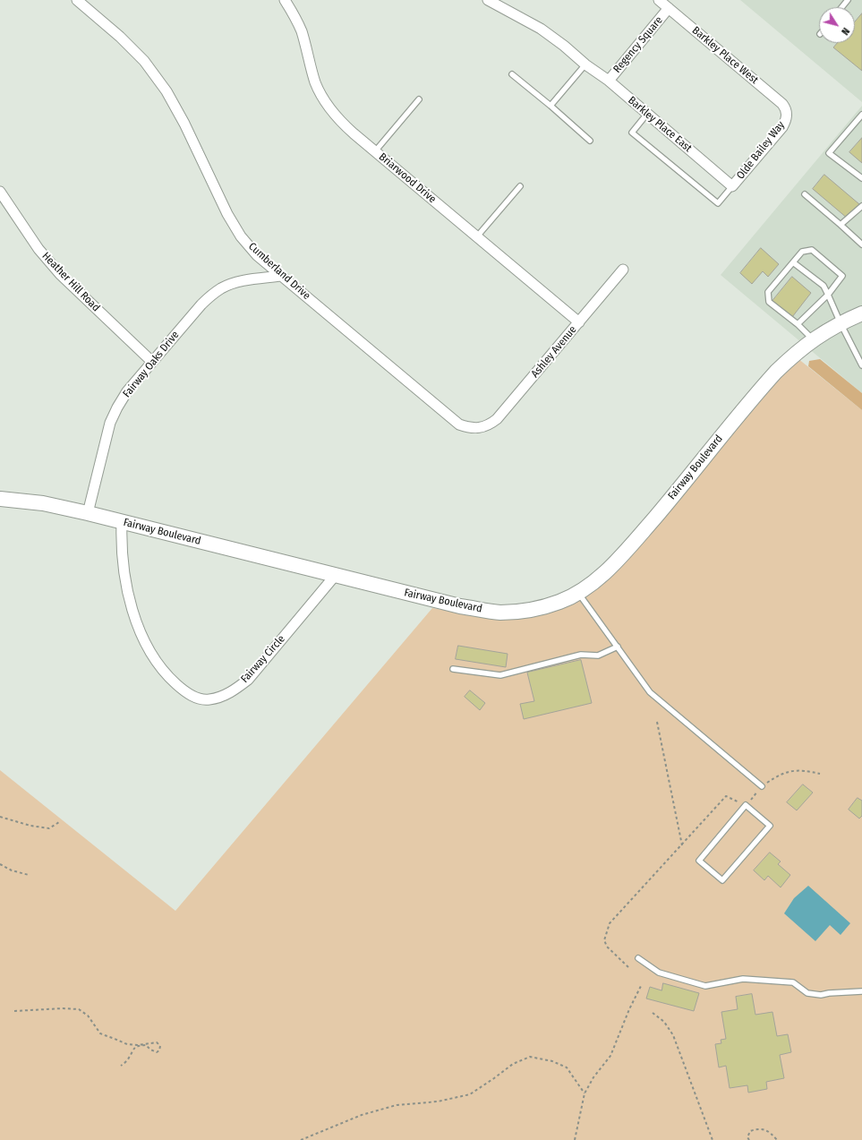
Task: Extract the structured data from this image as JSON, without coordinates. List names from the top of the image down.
{
  "streets": {
    "street": [
      "Regency Square",
      "Barkley Place West",
      "Barkley Place East",
      "Olde Bailey Way",
      "Briarwood Drive",
      "Cumberland Drive",
      "Heather Hill Road",
      "Ashley Avenue",
      "Fairway Oaks Drive",
      "Fairway Boulevard",
      "Fairway Circle"
    ]
  },
  "crossings": [
    ["Regency Square", "Barkley Place West"],
    ["Regency Square", "Barkley Place East"],
    ["Barkley Place West", "Olde Bailey Way"],
    ["Barkley Place East", "Olde Bailey Way"],
    ["Briarwood Drive", "Ashley Avenue"],
    ["Cumberland Drive", "Ashley Avenue"],
    ["Cumberland Drive", "Fairway Oaks Drive"],
    ["Heather Hill Road", "Fairway Oaks Drive"],
    ["Fairway Oaks Drive", "Fairway Boulevard"],
    ["Fairway Boulevard", "Fairway Circle"]
  ],
  "north": "bottom right"
}
